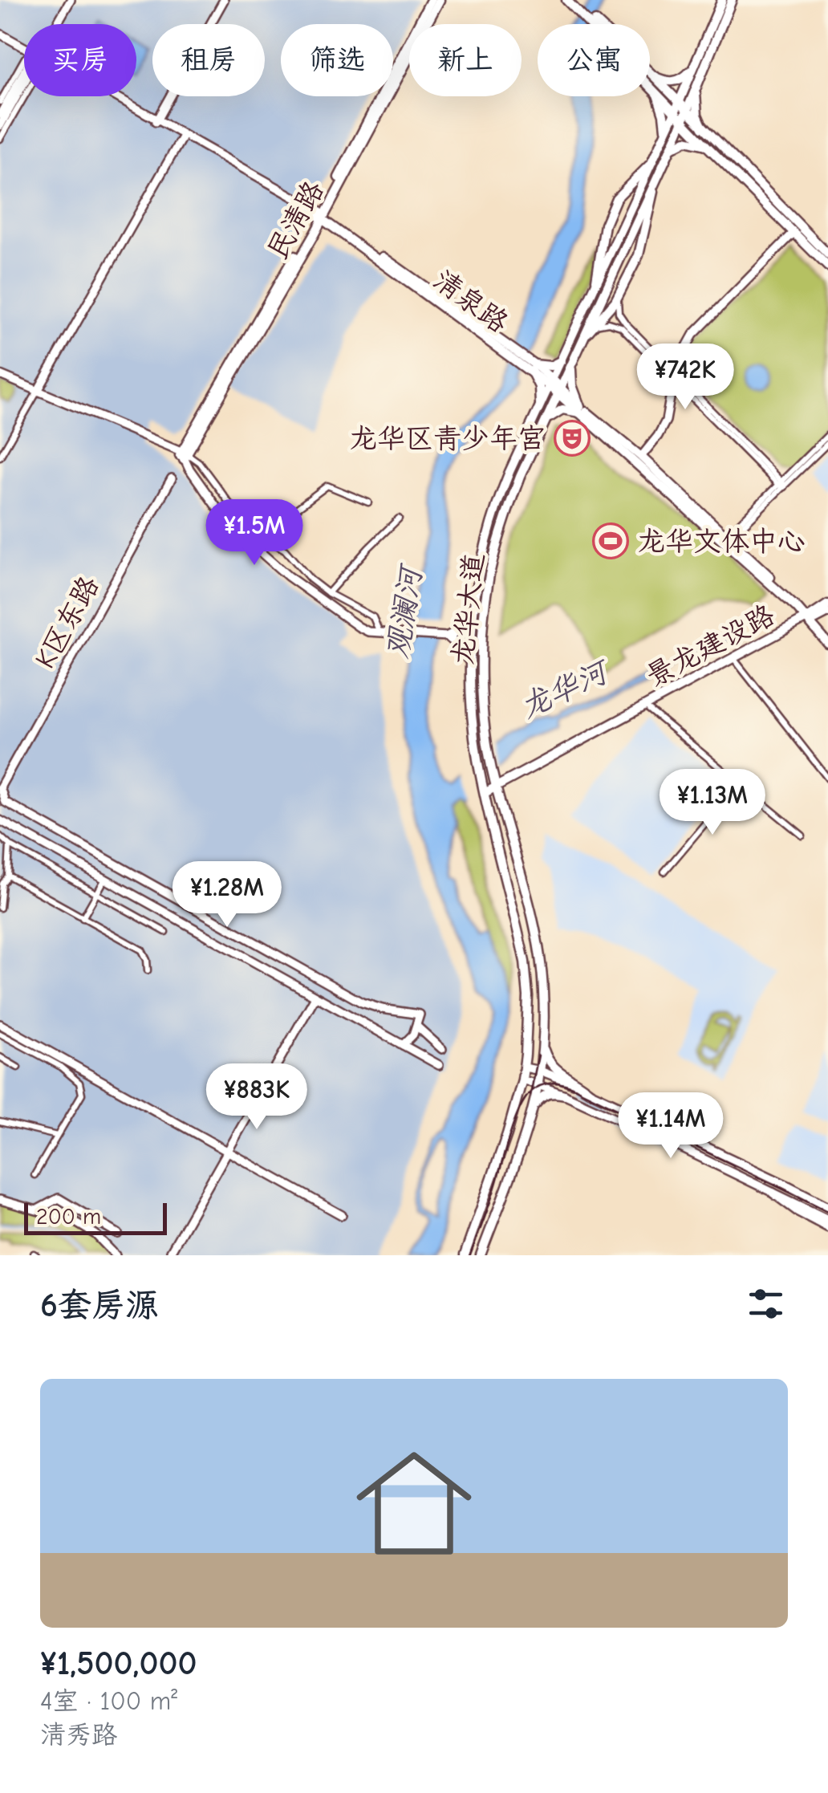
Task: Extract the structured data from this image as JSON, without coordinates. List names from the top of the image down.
{
  "streets": {
    "main road": [
      "民清路",
      "清泉路",
      "龙华大道",
      "景龙建设路"
    ],
    "street": ["K区东路"]
  },
  "crossings": [
    ["民清路", "清泉路"],
    ["清泉路", "龙华大道"],
    ["清泉路", "景龙建设路"],
    ["龙华大道", "景龙建设路"]
  ],
  "water": ["观澜河", "龙华河"],
  "places": {
    "theatre": ["龙华区青少年宫"],
    "sports": ["龙华文体中心"]
  },
  "scale_bar": "200 m",
  "page": {
    "chip": [
      "买房",
      "租房",
      "筛选",
      "新上",
      "公寓"
    ],
    "price": [
      "¥742K",
      "¥1.5M",
      "¥1.13M",
      "¥1.28M",
      "¥883K",
      "¥1.14M"
    ],
    "scale": "200 m",
    "heading": "6套房源",
    "list": [
      {
        "name": "¥1,500,000",
        "note": "4室 · 100 m² · 清秀路"
      }
    ]
  }
}
